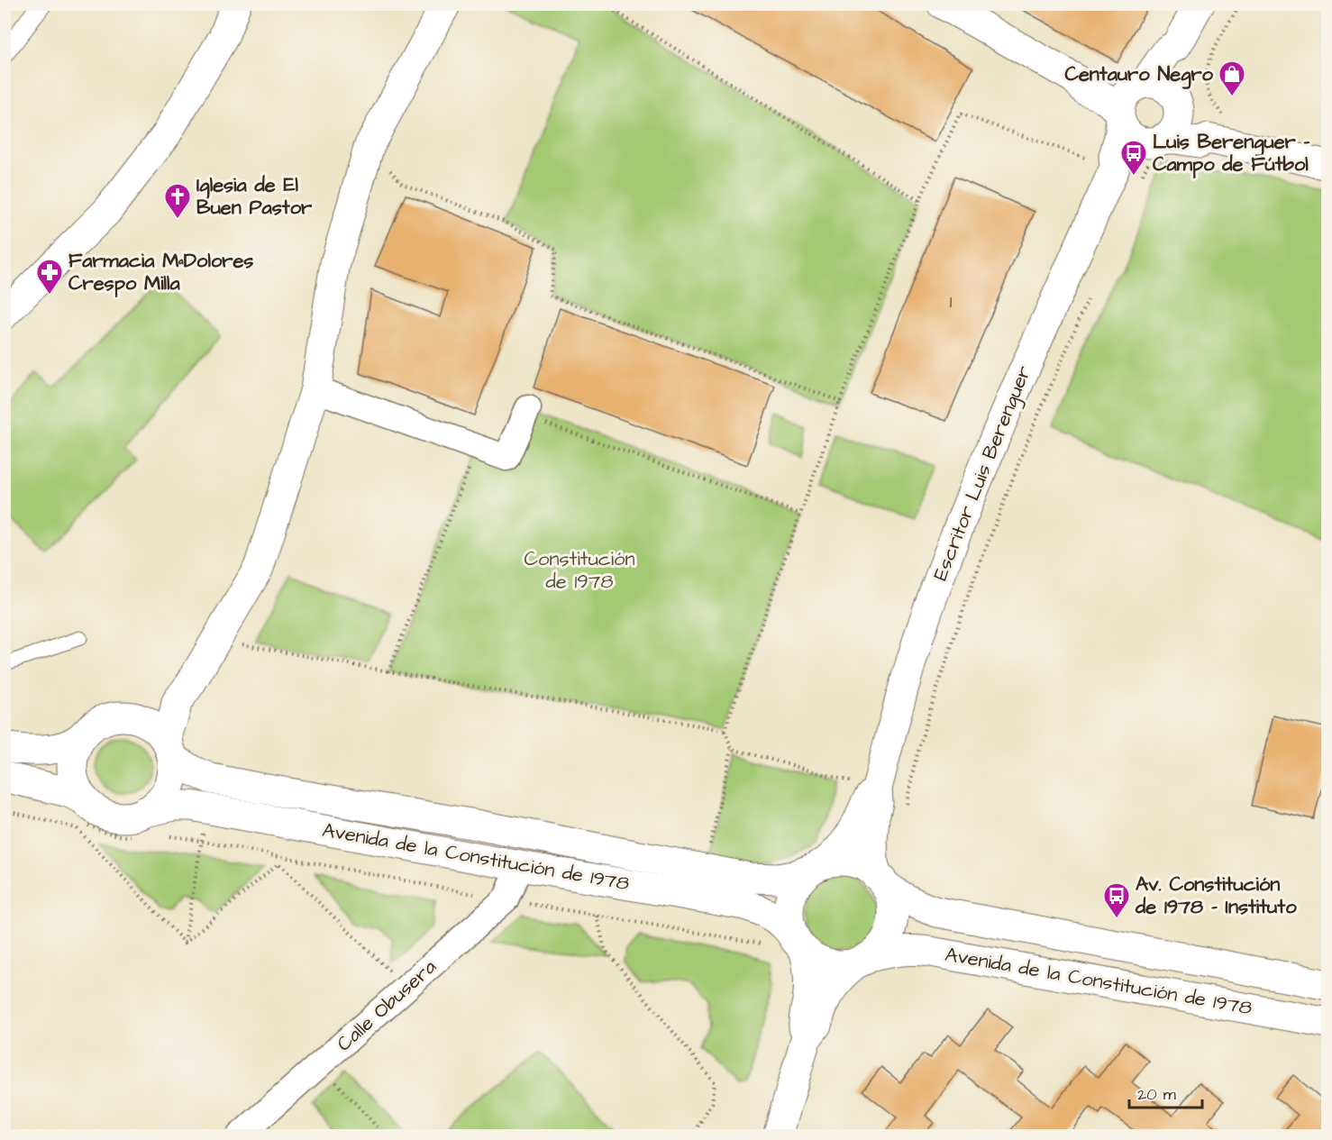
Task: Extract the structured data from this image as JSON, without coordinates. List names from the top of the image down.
{
  "streets": {
    "street": ["Escritor Luis Berenguer", "Avenida de la Constitución de 1978", "Calle Obusera"]
  },
  "crossings": [
    ["Escritor Luis Berenguer", "Avenida de la Constitución de 1978"],
    ["Avenida de la Constitución de 1978", "Calle Obusera"]
  ],
  "parks": ["Constitución de 1978"],
  "places": {
    "shop": ["Centauro Negro"],
    "bus stop": ["Luis Berenguer - Campo de Fútbol", "Av. Constitución de 1978 - Instituto"],
    "church": ["Iglesia de El Buen Pastor"],
    "pharmacy": ["Farmacia MªDolores Crespo Milla"]
  },
  "house_numbers": ["1"],
  "scale_bar": "20 m"
}
